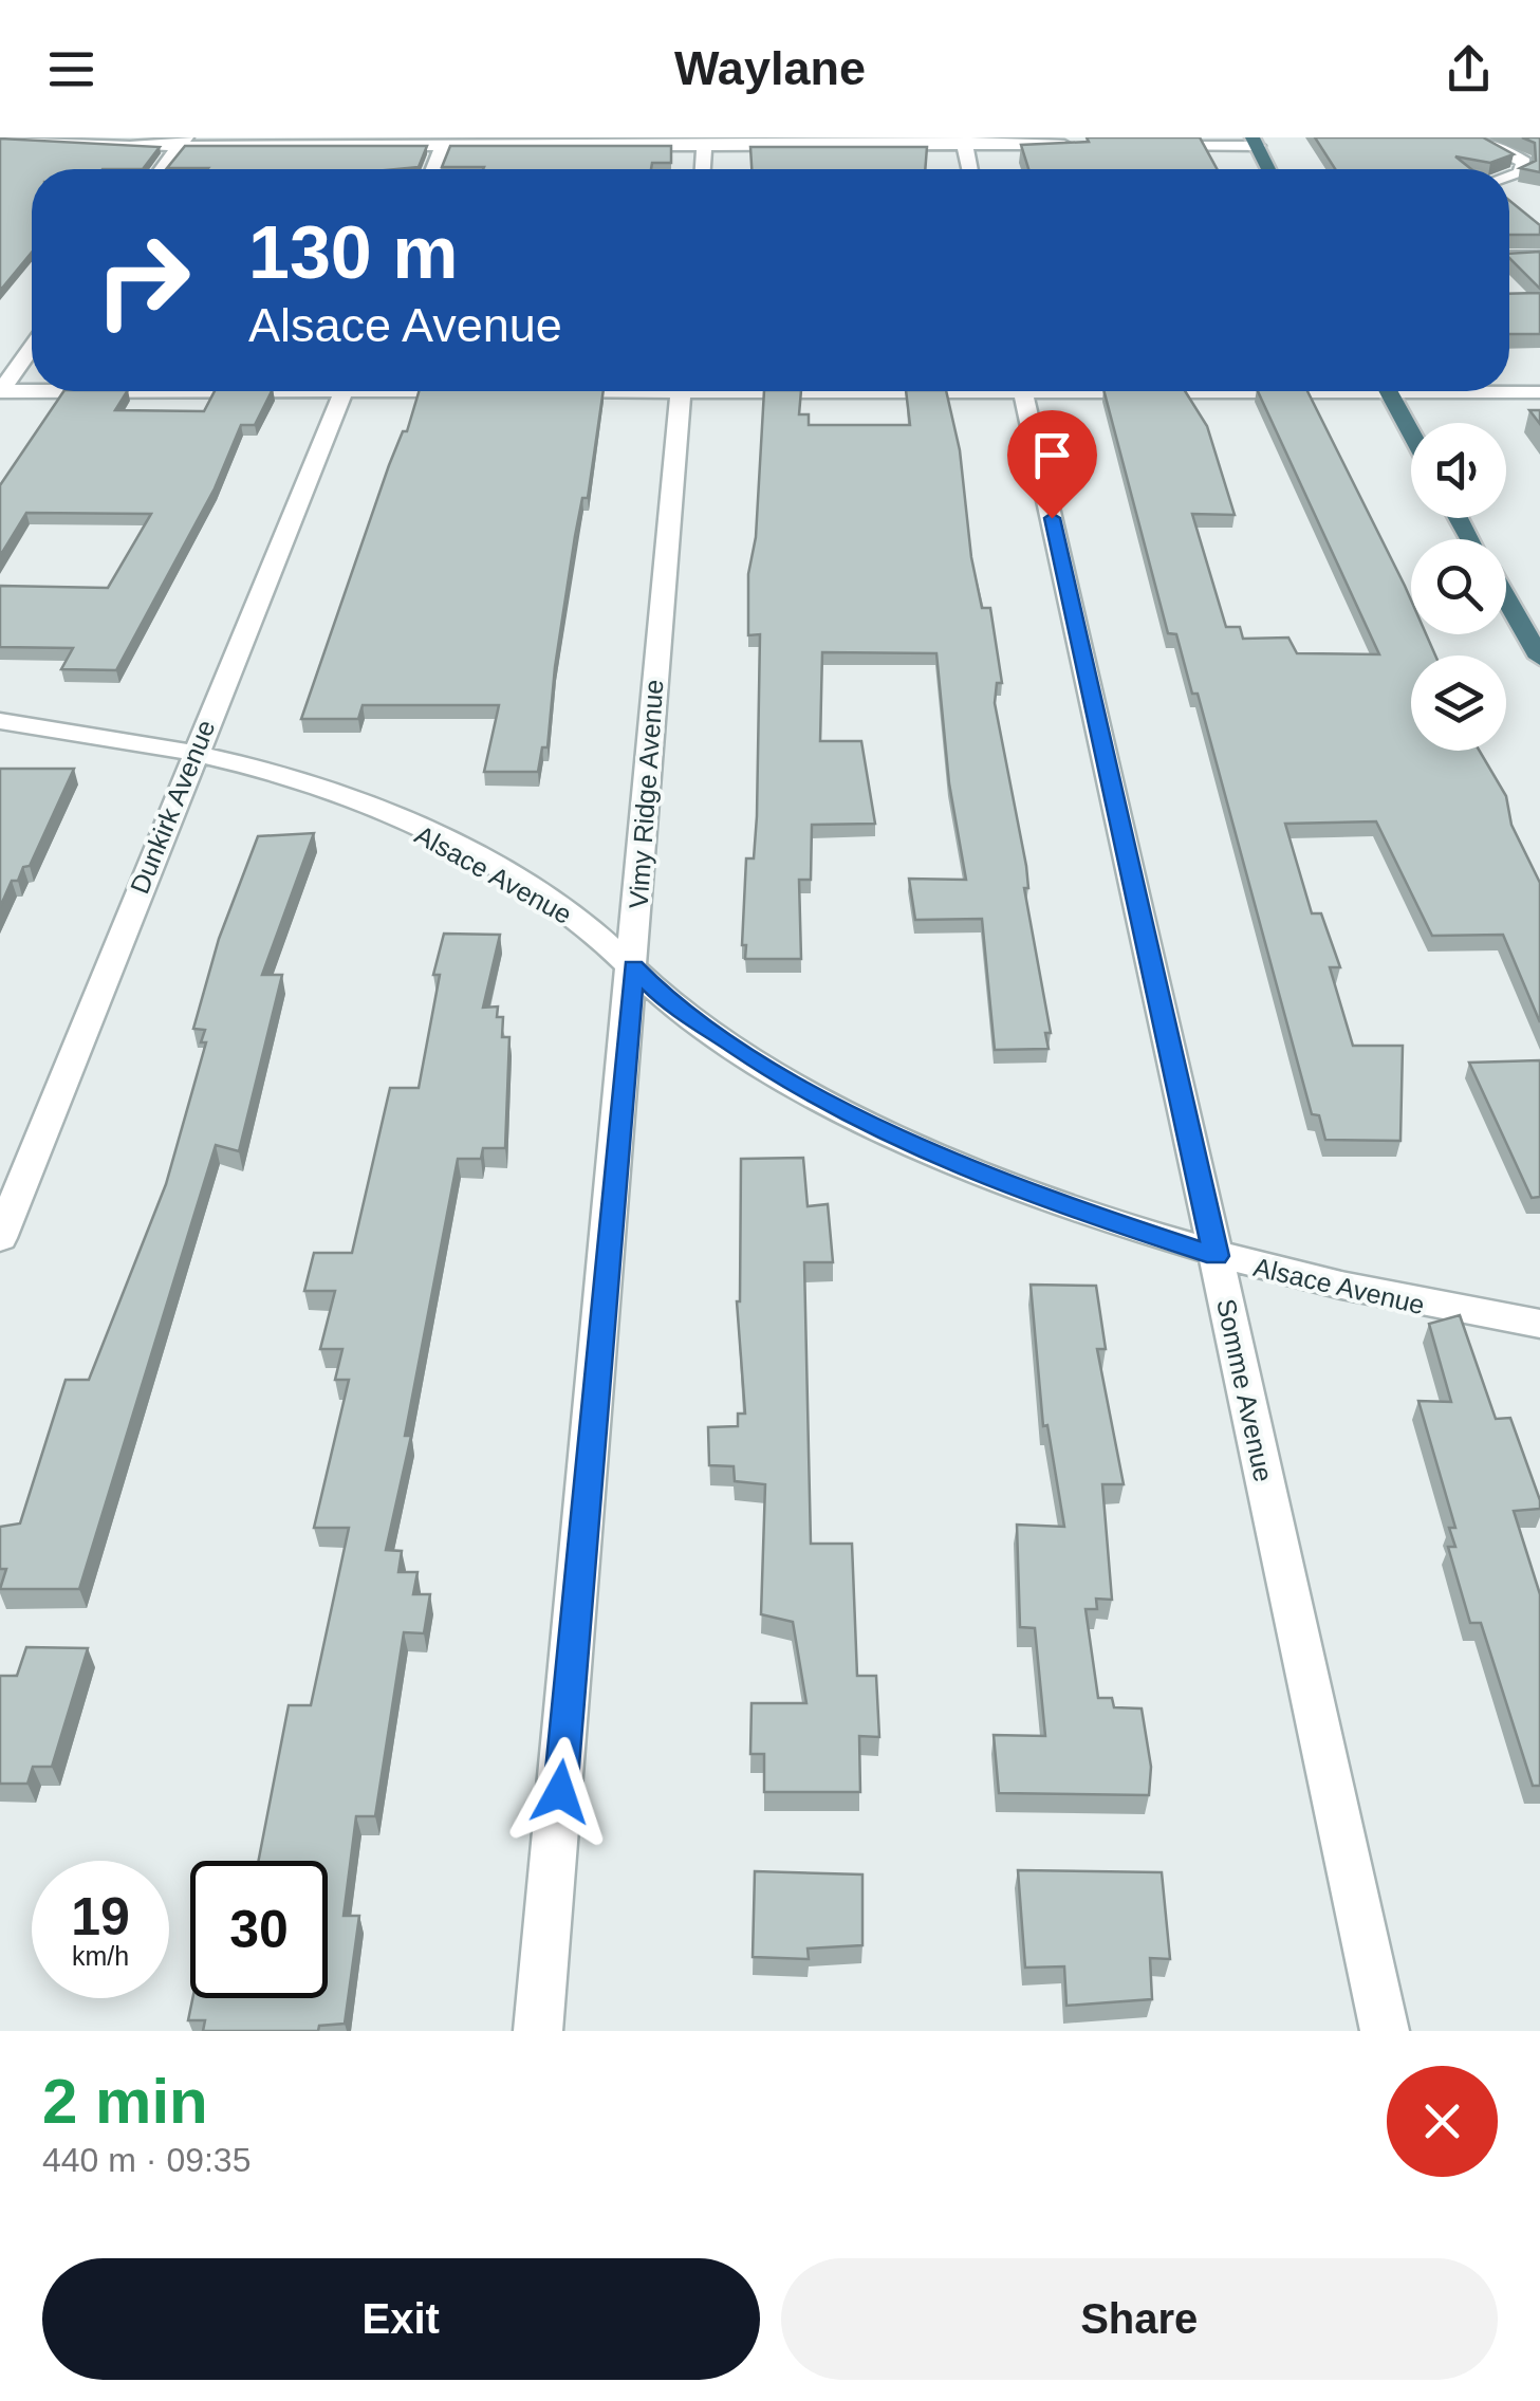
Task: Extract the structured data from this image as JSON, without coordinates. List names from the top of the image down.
{
  "streets": {
    "street": [
      "Vimy Ridge Avenue",
      "Dunkirk Avenue",
      "Alsace Avenue",
      "Somme Avenue"
    ]
  },
  "crossings": [
    ["Vimy Ridge Avenue", "Alsace Avenue"],
    ["Dunkirk Avenue", "Alsace Avenue"],
    ["Alsace Avenue", "Somme Avenue"]
  ],
  "page": {
    "header": "Waylane",
    "turn": ["130 m", "Alsace Avenue"],
    "speed": "19 km/h",
    "limit": "30",
    "heading": ["2 min", "440 m · 09:35"],
    "buttons": ["Exit", "Share"]
  }
}
